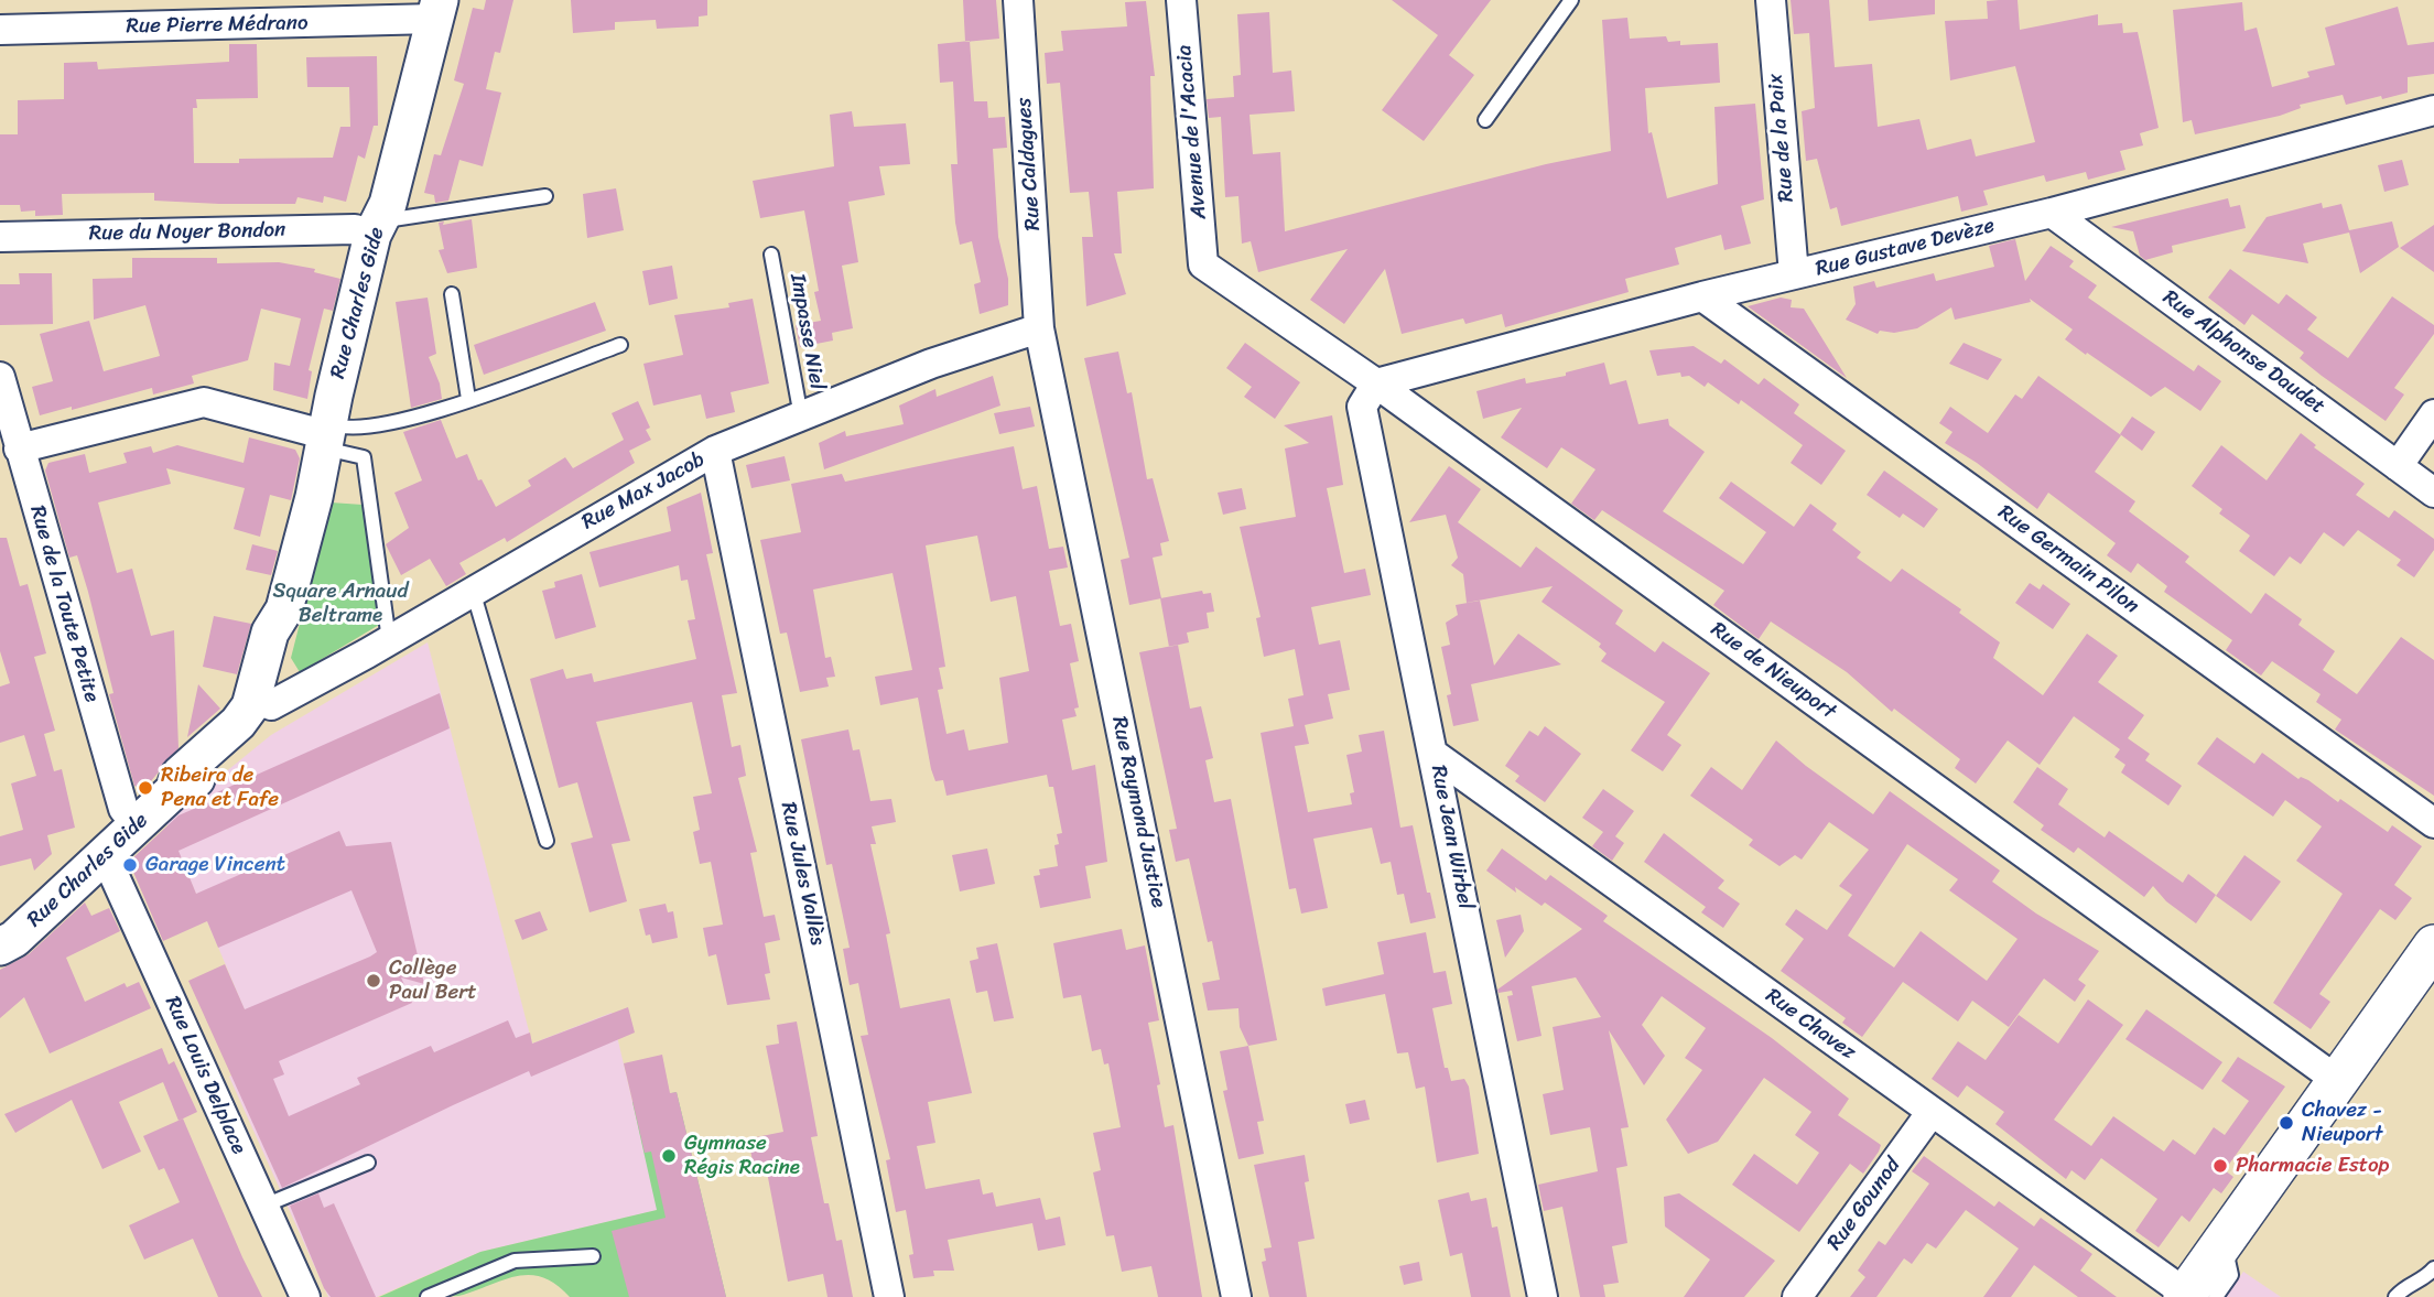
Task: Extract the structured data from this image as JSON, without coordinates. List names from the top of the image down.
{
  "streets": {
    "street": [
      "Rue Pierre Médrano",
      "Avenue de l'Acacia",
      "Rue de la Paix",
      "Rue Caldagues",
      "Rue du Noyer Bondon",
      "Rue Gustave Devèze",
      "Rue Charles Gide",
      "Rue Alphonse Daudet",
      "Rue Max Jacob",
      "Rue Germain Pilon",
      "Rue de la Toute Petite",
      "Rue de Nieuport",
      "Rue Raymond Justice",
      "Rue Jean Wirbel",
      "Rue Jules Vallès",
      "Rue Chavez",
      "Rue Louis Delplace",
      "Rue Gounod"
    ],
    "lane": ["Impasse Niel"]
  },
  "crossings": [
    ["Rue Pierre Médrano", "Rue Charles Gide"],
    ["Avenue de l'Acacia", "Rue de Nieuport"],
    ["Rue de la Paix", "Rue Gustave Devèze"],
    ["Rue Caldagues", "Rue Max Jacob"],
    ["Rue Caldagues", "Rue Raymond Justice"],
    ["Rue du Noyer Bondon", "Rue Charles Gide"],
    ["Rue Gustave Devèze", "Rue Alphonse Daudet"],
    ["Rue Gustave Devèze", "Rue Germain Pilon"],
    ["Rue Gustave Devèze", "Rue de Nieuport"],
    ["Rue Gustave Devèze", "Rue Jean Wirbel"],
    ["Rue Charles Gide", "Rue Max Jacob"],
    ["Rue Charles Gide", "Rue de la Toute Petite"],
    ["Rue Charles Gide", "Rue Louis Delplace"],
    ["Impasse Niel", "Rue Max Jacob"],
    ["Rue Max Jacob", "Rue Raymond Justice"],
    ["Rue Max Jacob", "Rue Jules Vallès"],
    ["Rue de Nieuport", "Rue Jean Wirbel"],
    ["Rue Jean Wirbel", "Rue Chavez"],
    ["Rue Chavez", "Rue Gounod"]
  ],
  "parks": ["Square Arnaud Beltrame"],
  "places": [
    "Ribeira de Pena et Fafe",
    "Garage Vincent",
    "Collège Paul Bert",
    "Chavez - Nieuport",
    "Gymnase Régis Racine",
    "Pharmacie Estop"
  ]
}
